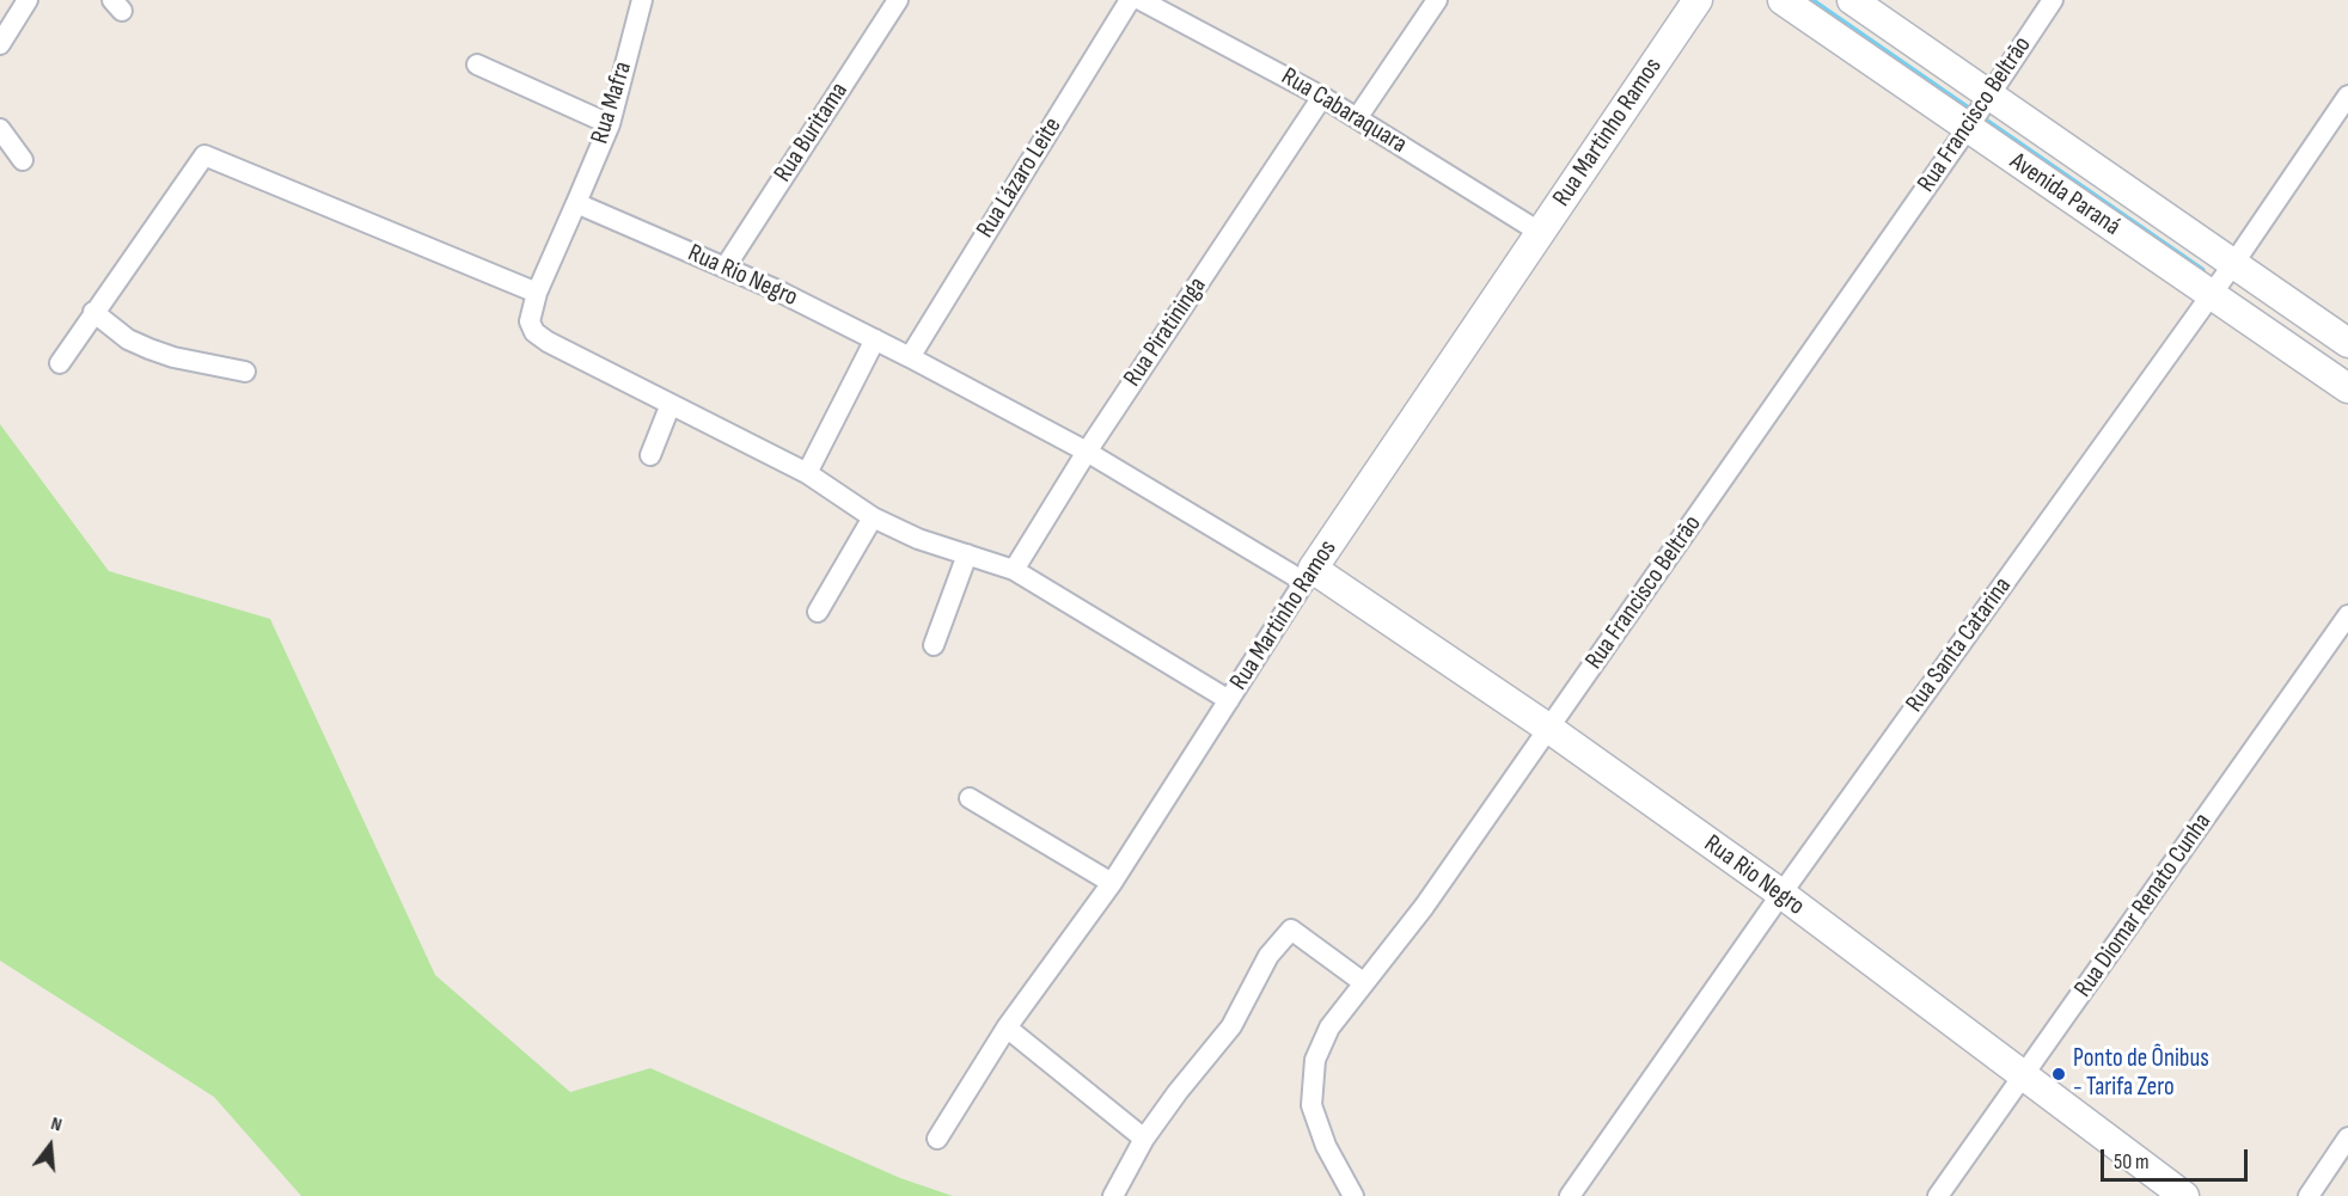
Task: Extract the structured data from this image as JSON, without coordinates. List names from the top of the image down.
{
  "streets": {
    "street": [
      "Rua Mafra",
      "Rua Cabaraquara",
      "Rua Francisco Beltrão",
      "Rua Buritama",
      "Rua Martinho Ramos",
      "Rua Lázaro Leite",
      "Avenida Paraná",
      "Rua Rio Negro",
      "Rua Piratininga",
      "Rua Santa Catarina",
      "Rua Diomar Renato Cunha"
    ]
  },
  "crossings": [
    ["Rua Mafra", "Rua Rio Negro"],
    ["Rua Cabaraquara", "Rua Martinho Ramos"],
    ["Rua Cabaraquara", "Rua Piratininga"],
    ["Rua Francisco Beltrão", "Avenida Paraná"],
    ["Rua Francisco Beltrão", "Rua Rio Negro"],
    ["Rua Buritama", "Rua Rio Negro"],
    ["Rua Martinho Ramos", "Rua Rio Negro"],
    ["Rua Lázaro Leite", "Rua Rio Negro"],
    ["Avenida Paraná", "Rua Santa Catarina"],
    ["Rua Rio Negro", "Rua Piratininga"],
    ["Rua Rio Negro", "Rua Santa Catarina"],
    ["Rua Rio Negro", "Rua Diomar Renato Cunha"]
  ],
  "places": ["Ponto de Ônibus - Tarifa Zero"],
  "scale_bar": "50 m",
  "north": "top"
}
